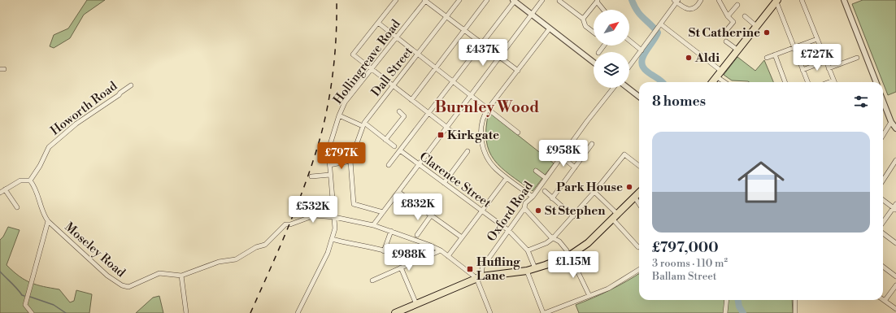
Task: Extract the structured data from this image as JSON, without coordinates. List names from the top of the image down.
{
  "streets": {
    "street": [
      "Hollingreave Road",
      "Dall Street",
      "Howorth Road",
      "Clarence Street",
      "Oxford Road",
      "Moseley Road"
    ]
  },
  "crossings": [
    ["Hollingreave Road", "Moseley Road"],
    ["Howorth Road", "Moseley Road"],
    ["Clarence Street", "Oxford Road"]
  ],
  "districts": ["Burnley Wood"],
  "places": {
    "other": [
      "St Catherine",
      "Aldi",
      "Park House",
      "St Stephen"
    ],
    "transit": ["Kirkgate", "Hufling Lane"]
  },
  "north": "top right",
  "page": {
    "price": [
      "£437K",
      "£727K",
      "£958K",
      "£797K",
      "£832K",
      "£532K",
      "£988K",
      "£1.15M"
    ],
    "heading": "8 homes",
    "list": [
      {
        "name": "£797,000",
        "note": "3 rooms · 110 m² · Ballam Street"
      }
    ]
  }
}
